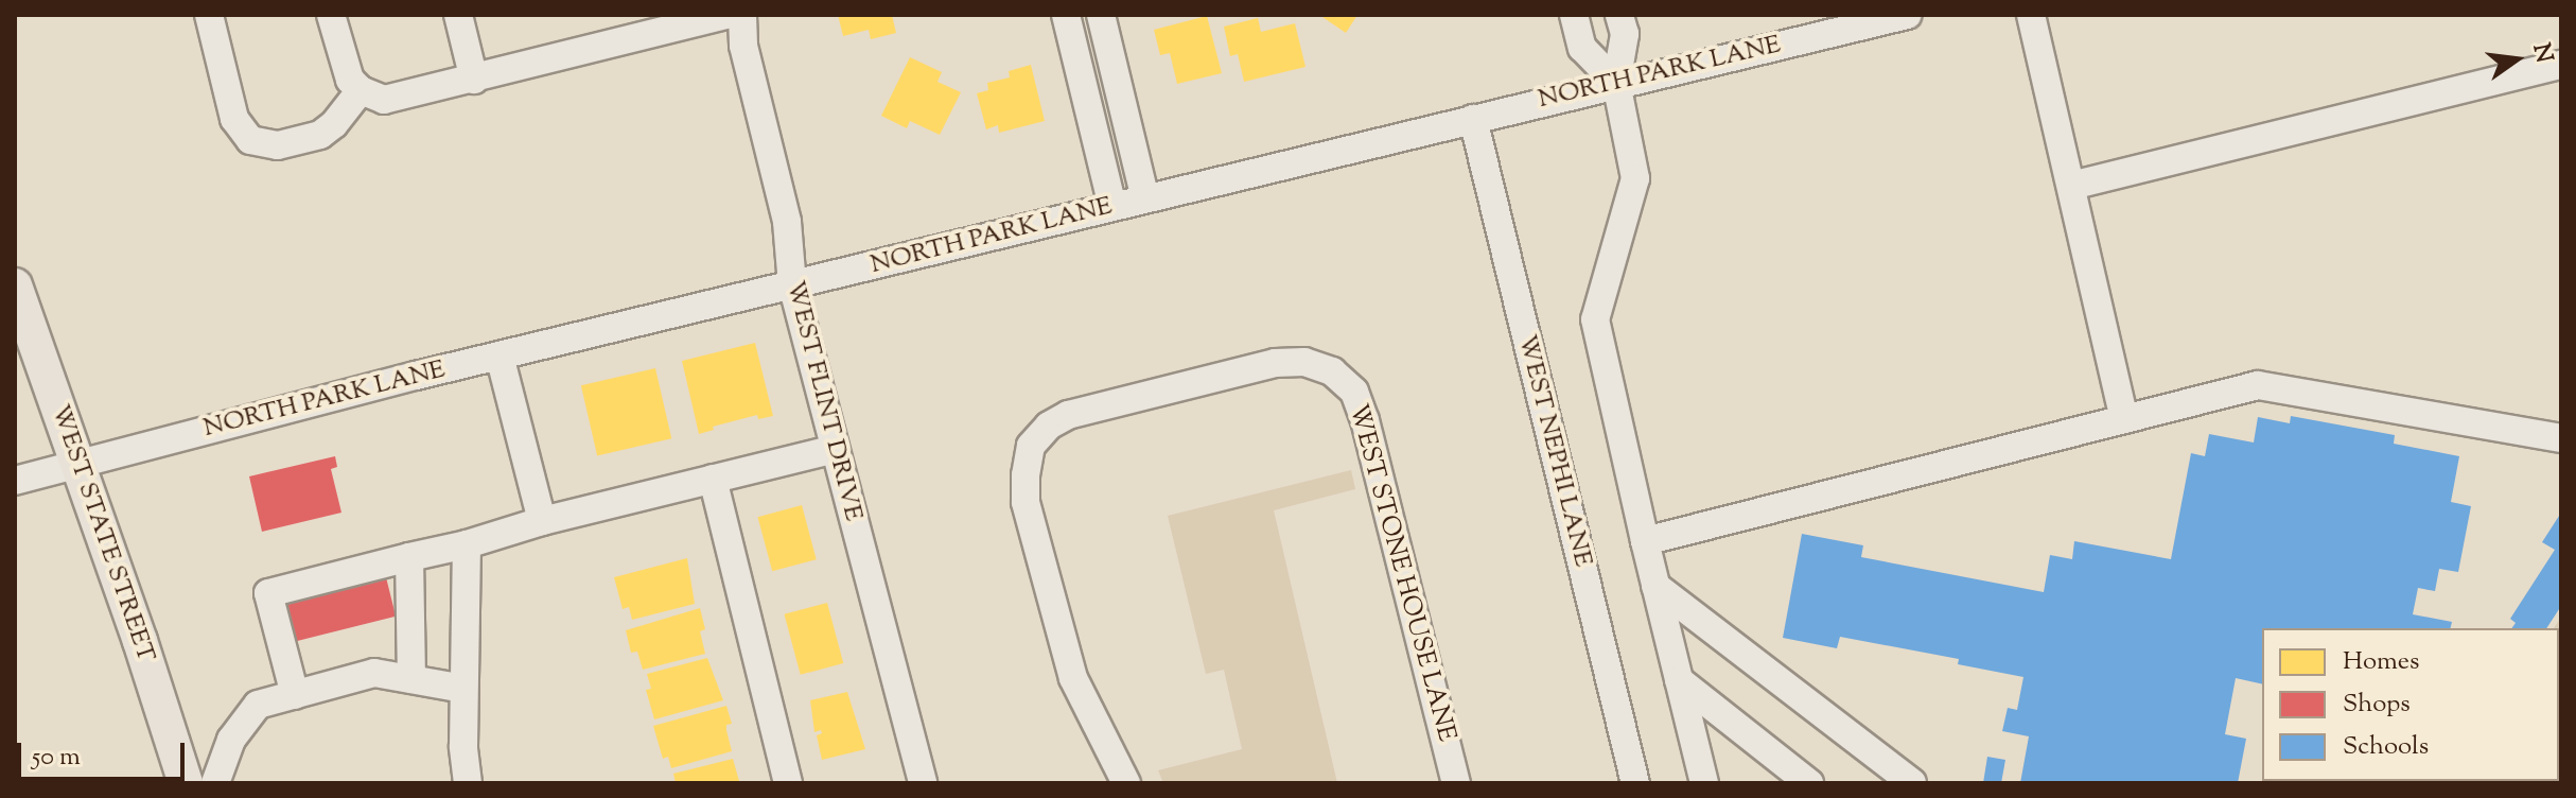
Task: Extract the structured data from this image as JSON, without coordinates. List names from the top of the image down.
{
  "streets": {
    "main road": ["WEST STATE STREET"],
    "street": [
      "NORTH PARK LANE",
      "WEST FLINT DRIVE",
      "WEST NEPHI LANE",
      "WEST STONE HOUSE LANE"
    ]
  },
  "crossings": [
    ["NORTH PARK LANE", "WEST FLINT DRIVE"],
    ["NORTH PARK LANE", "WEST NEPHI LANE"],
    ["NORTH PARK LANE", "WEST STATE STREET"]
  ],
  "legend": ["Homes", "Shops", "Schools"],
  "scale_bar": "50 m",
  "north": "right"
}
